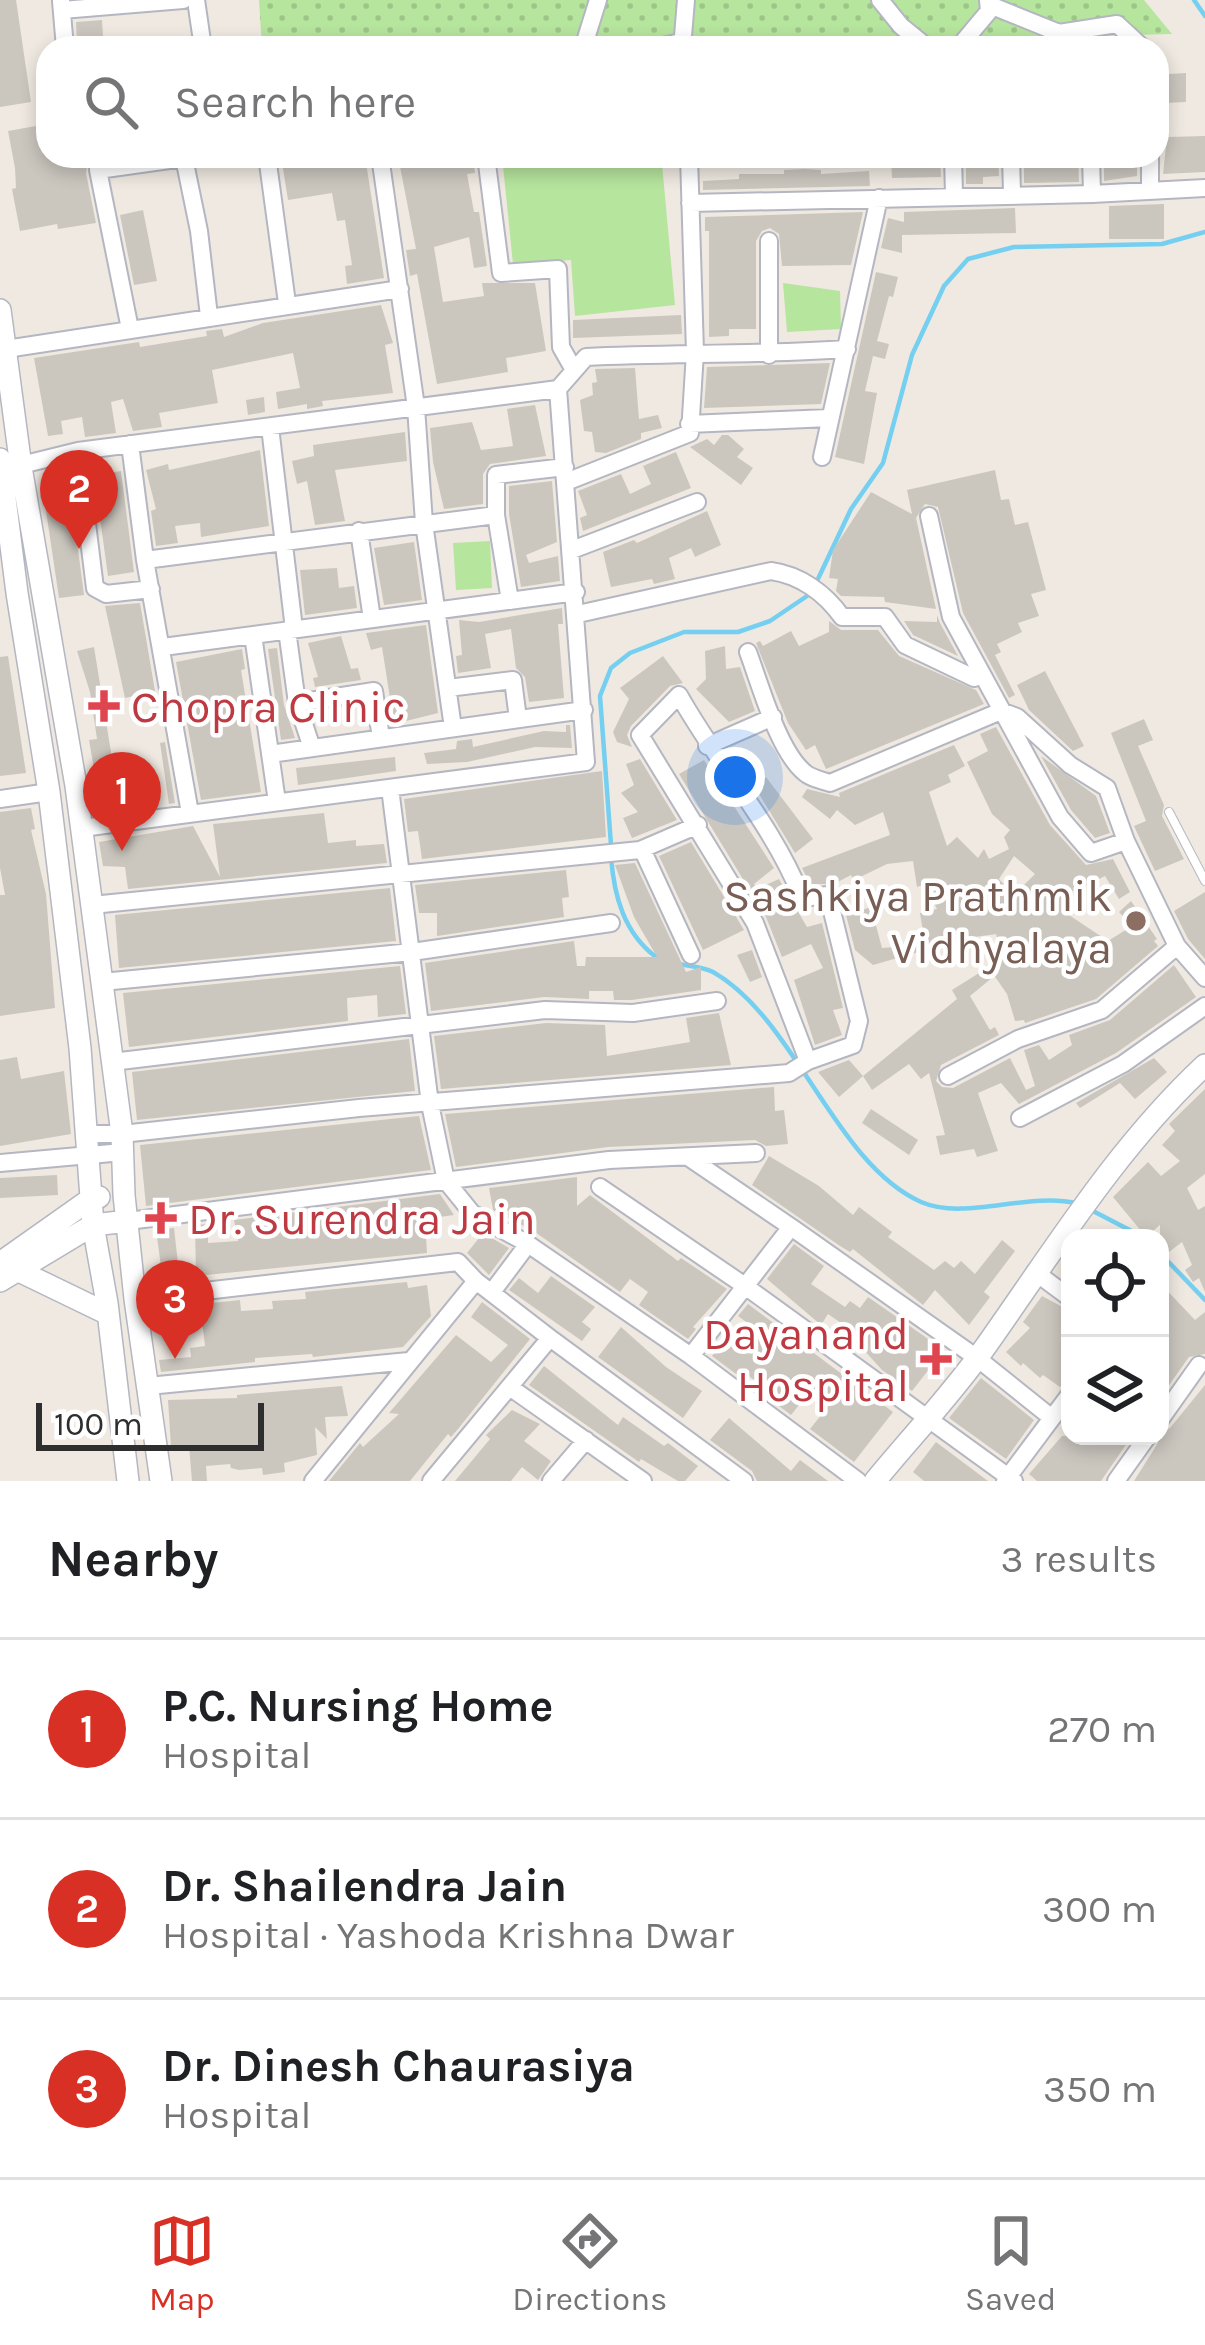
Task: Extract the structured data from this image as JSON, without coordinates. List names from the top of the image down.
{
  "places": {
    "health": ["Chopra Clinic", "Dr. Surendra Jain", "Dayanand Hospital"],
    "other": ["Sashkiya Prathmik Vidhyalaya"]
  },
  "scale_bar": "100 m",
  "page": {
    "search": "Search here",
    "pins": ["2", "1", "3"],
    "scale": "100 m",
    "heading": ["Nearby", "3 results"],
    "list": [
      {
        "mark": "1",
        "name": "P.C. Nursing Home",
        "note": "Hospital",
        "value": "270 m"
      },
      {
        "mark": "2",
        "name": "Dr. Shailendra Jain",
        "note": "Hospital · Yashoda Krishna Dwar",
        "value": "300 m"
      },
      {
        "mark": "3",
        "name": "Dr. Dinesh Chaurasiya",
        "note": "Hospital",
        "value": "350 m"
      }
    ],
    "nav": ["Map", "Directions", "Saved"]
  }
}
